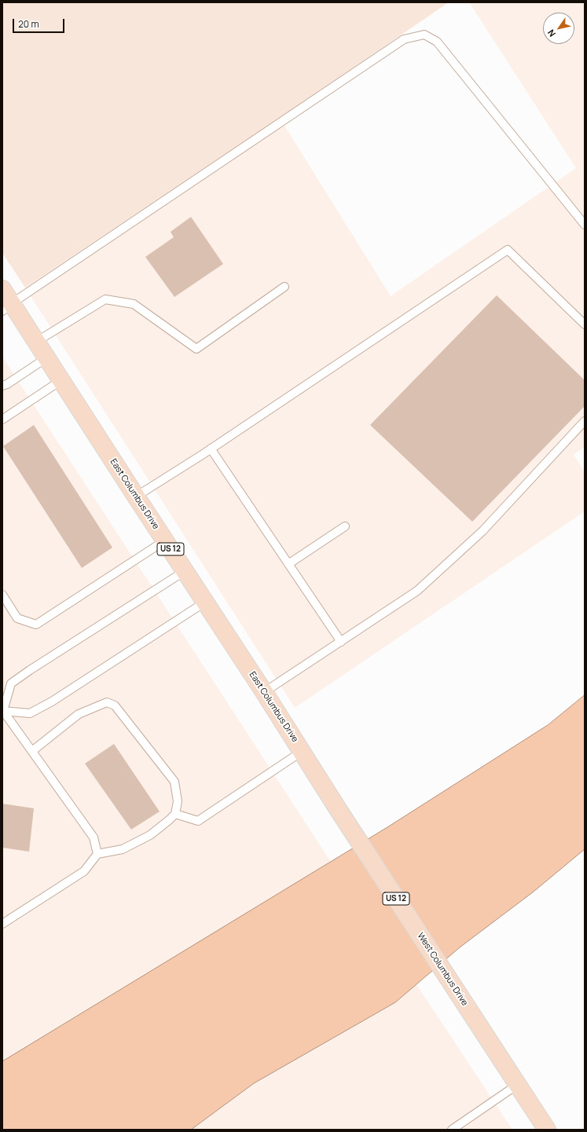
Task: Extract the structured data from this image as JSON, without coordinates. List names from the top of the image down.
{
  "streets": {
    "main road": ["East Columbus Drive", "US 12", "West Columbus Drive"]
  },
  "crossings": [
    ["East Columbus Drive", "West Columbus Drive"]
  ],
  "scale_bar": "20 m",
  "north": "bottom left"
}
